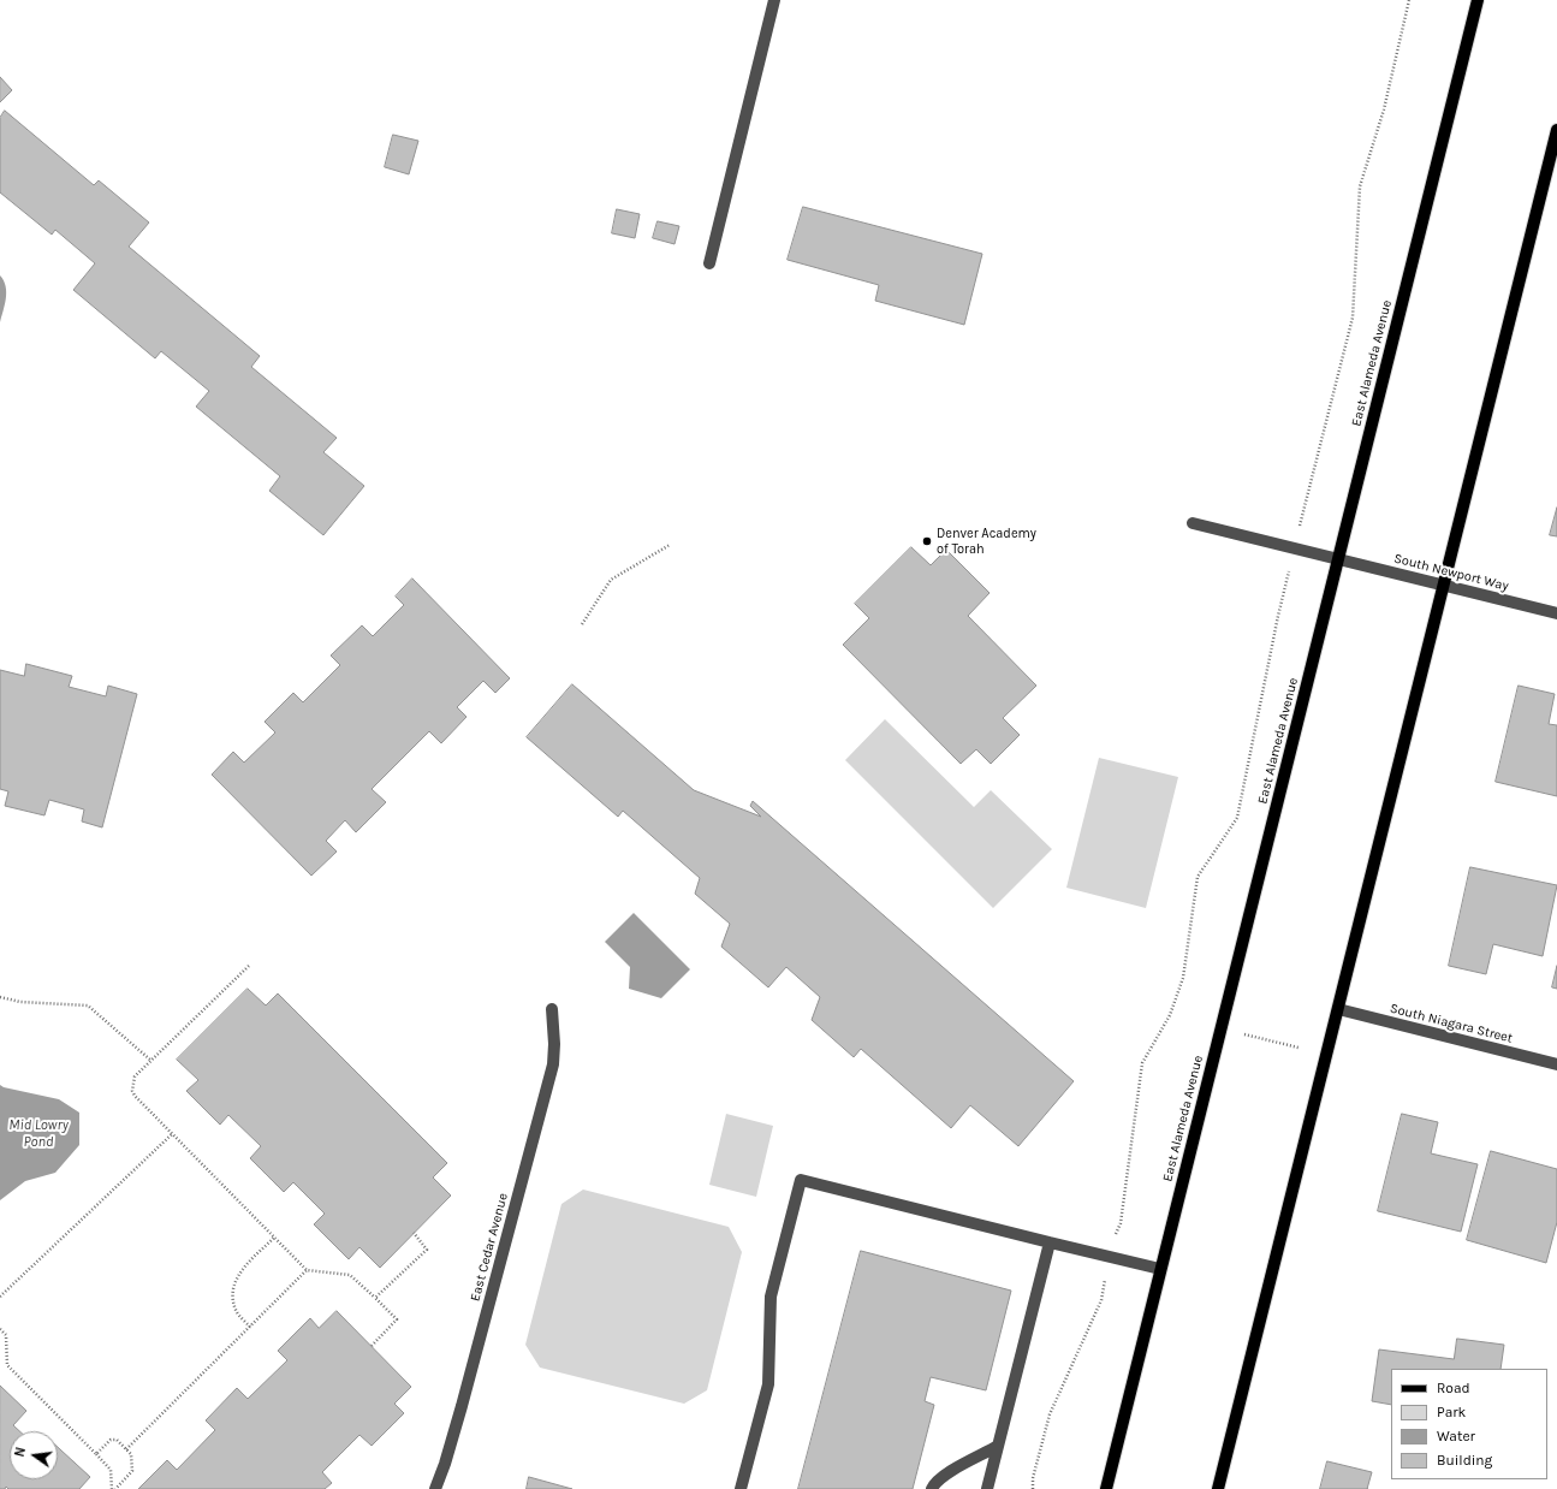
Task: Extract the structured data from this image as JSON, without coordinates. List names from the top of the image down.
{
  "streets": {
    "main road": ["East Alameda Avenue"],
    "street": ["South Newport Way", "South Niagara Street", "East Cedar Avenue"]
  },
  "crossings": [
    ["East Alameda Avenue", "South Newport Way"]
  ],
  "water": ["Mid Lowry Pond"],
  "places": ["Denver Academy of Torah"],
  "legend": [
    "Road",
    "Park",
    "Water",
    "Building"
  ],
  "north": "left"
}
